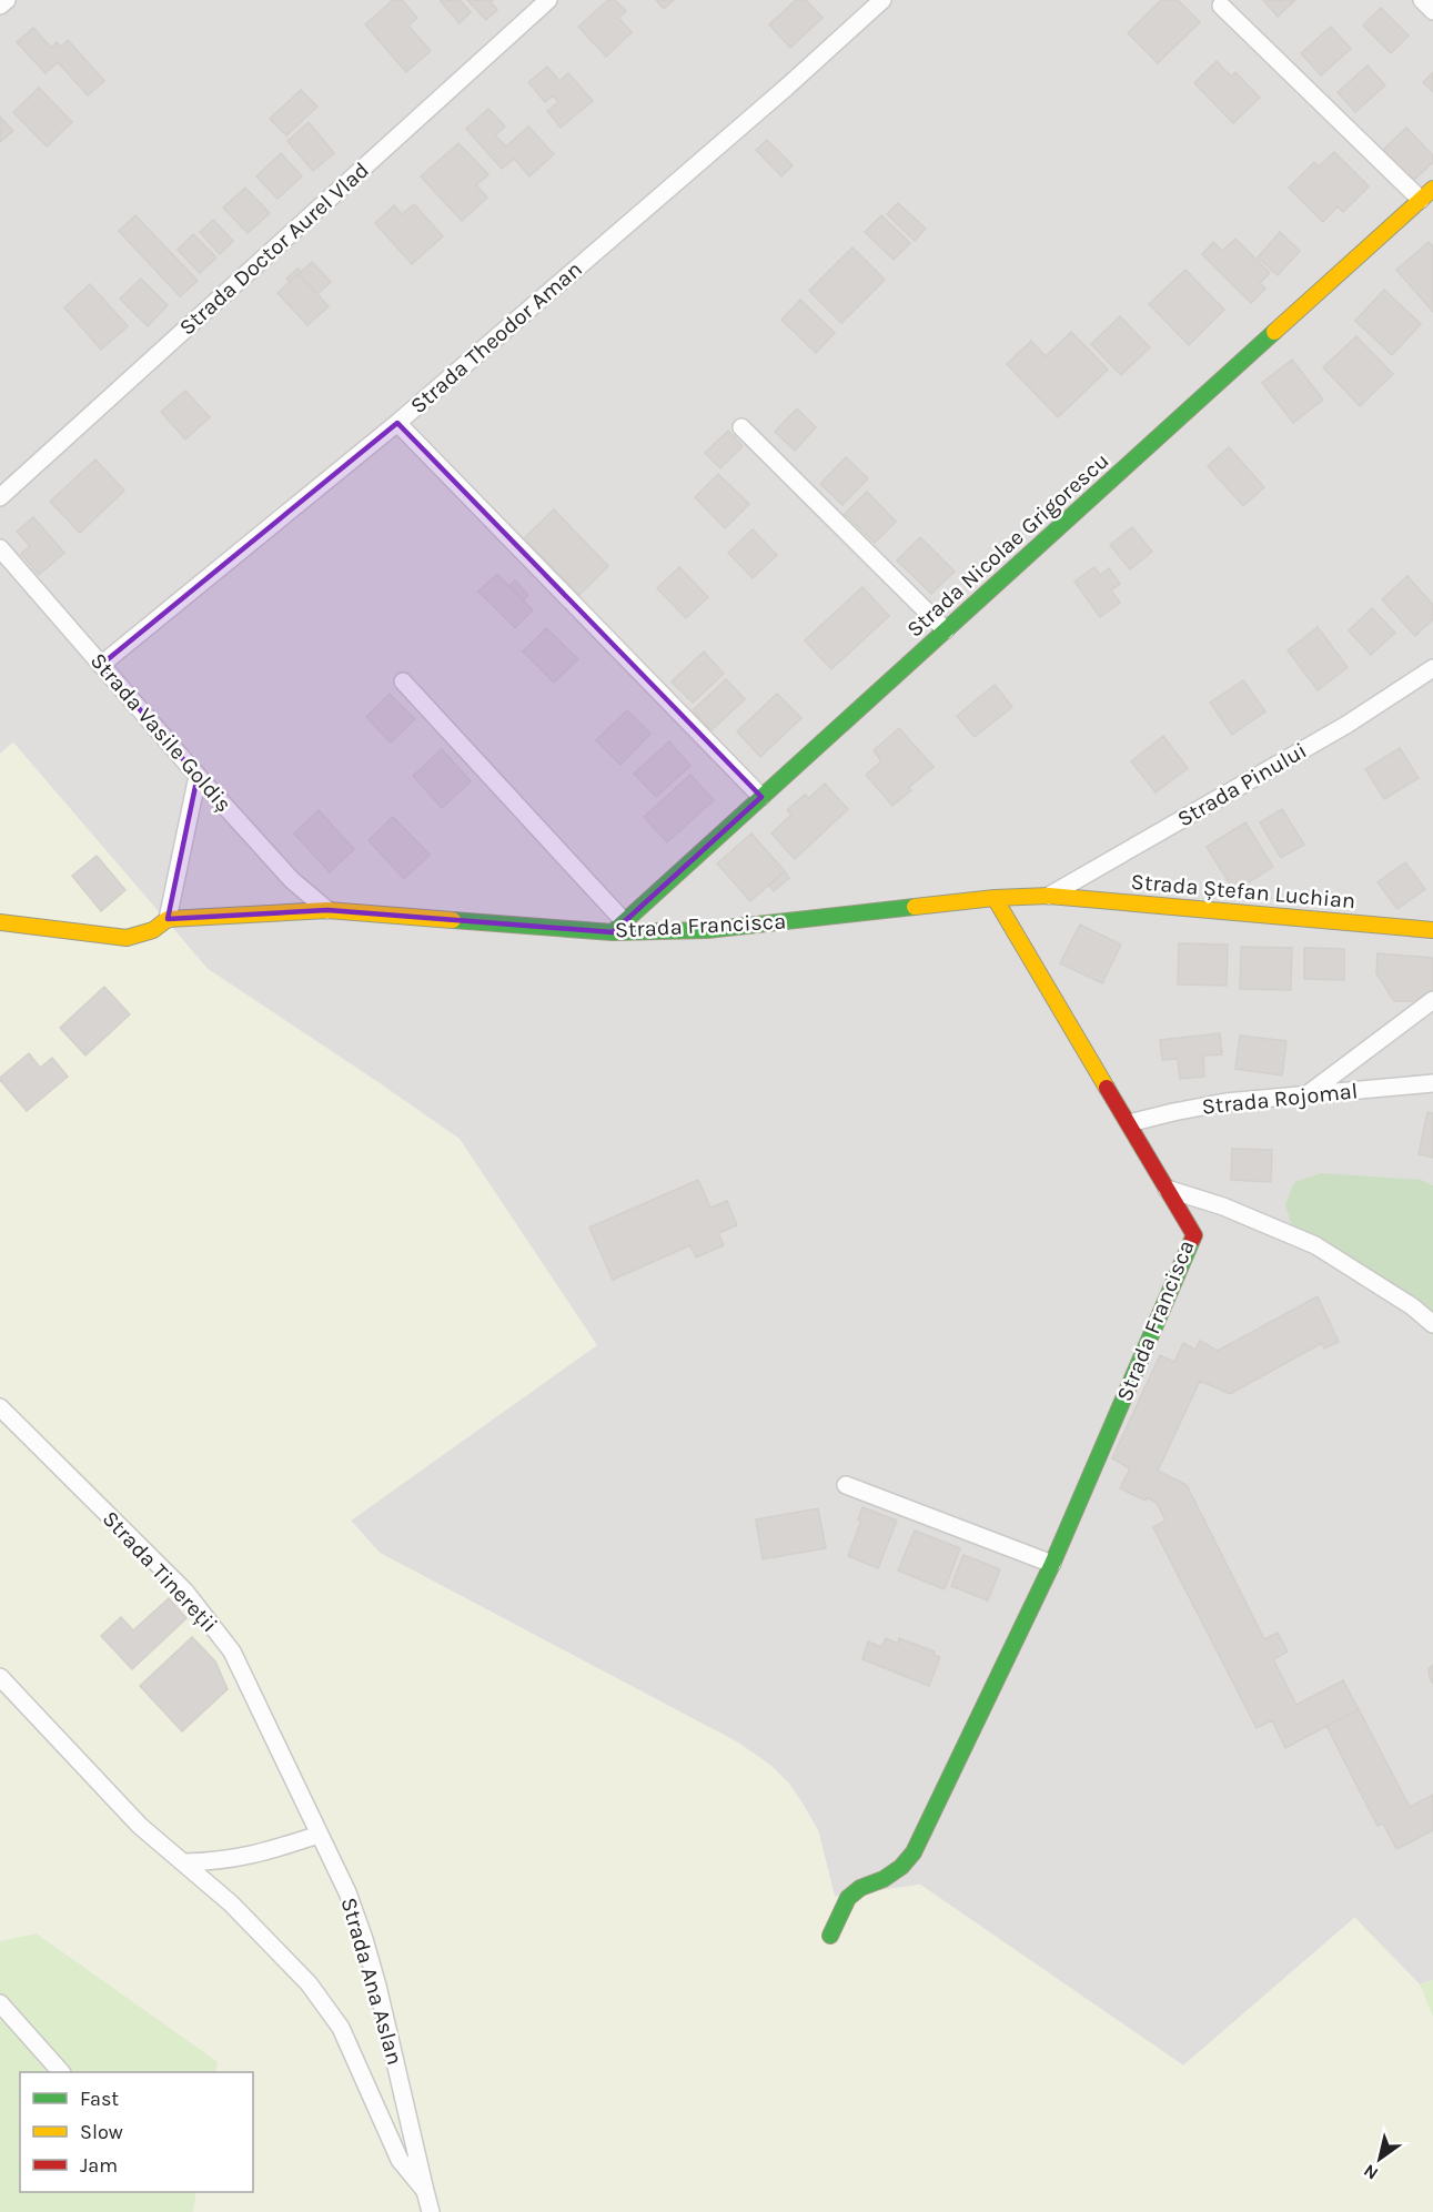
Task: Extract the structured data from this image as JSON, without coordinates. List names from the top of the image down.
{
  "streets": {
    "street": [
      "Strada Doctor Aurel Vlad",
      "Strada Theodor Aman",
      "Strada Nicolae Grigorescu",
      "Strada Vasile Goldiș",
      "Strada Pinului",
      "Strada Ștefan Luchian",
      "Strada Francisca",
      "Strada Rojomal",
      "Strada Tinereții",
      "Strada Ana Aslan"
    ]
  },
  "crossings": [
    ["Strada Theodor Aman", "Strada Vasile Goldiș"],
    ["Strada Nicolae Grigorescu", "Strada Francisca"],
    ["Strada Vasile Goldiș", "Strada Francisca"],
    ["Strada Pinului", "Strada Ștefan Luchian"],
    ["Strada Pinului", "Strada Francisca"],
    ["Strada Ștefan Luchian", "Strada Francisca"],
    ["Strada Francisca", "Strada Rojomal"],
    ["Strada Tinereții", "Strada Ana Aslan"]
  ],
  "legend": ["Fast", "Slow", "Jam"],
  "north": "bottom left"
}
